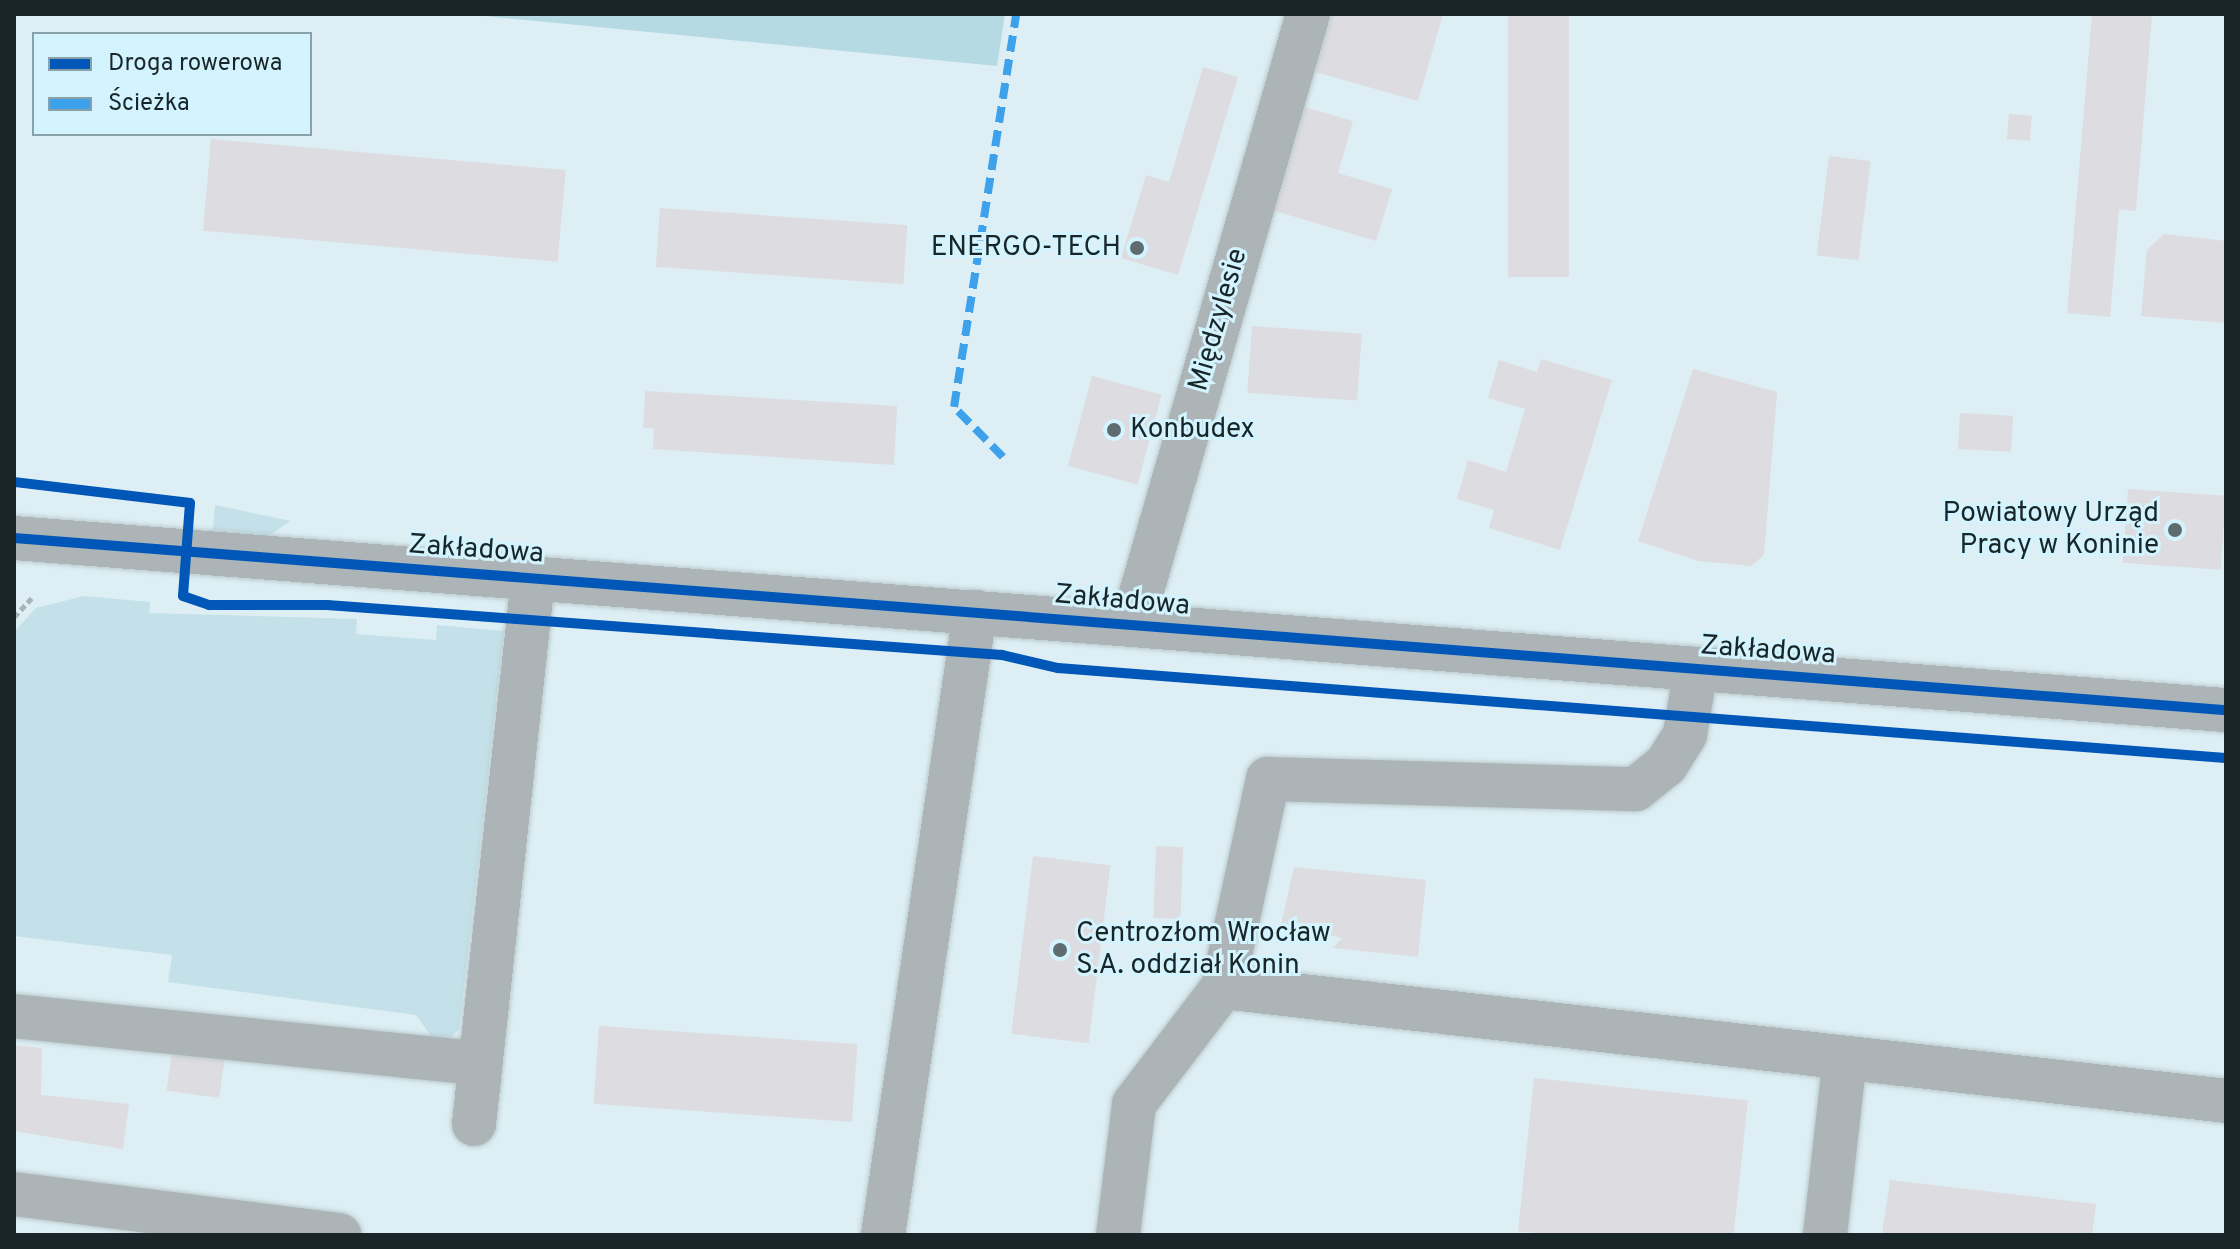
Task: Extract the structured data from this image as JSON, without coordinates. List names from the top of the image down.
{
  "streets": {
    "street": ["Międzylesie", "Zakładowa"]
  },
  "crossings": [
    ["Międzylesie", "Zakładowa"]
  ],
  "places": [
    "ENERGO-TECH",
    "Konbudex",
    "Powiatowy Urząd Pracy w Koninie",
    "Centrozłom Wrocław S.A. oddział Konin"
  ],
  "legend": ["Droga rowerowa", "Ścieżka"]
}
